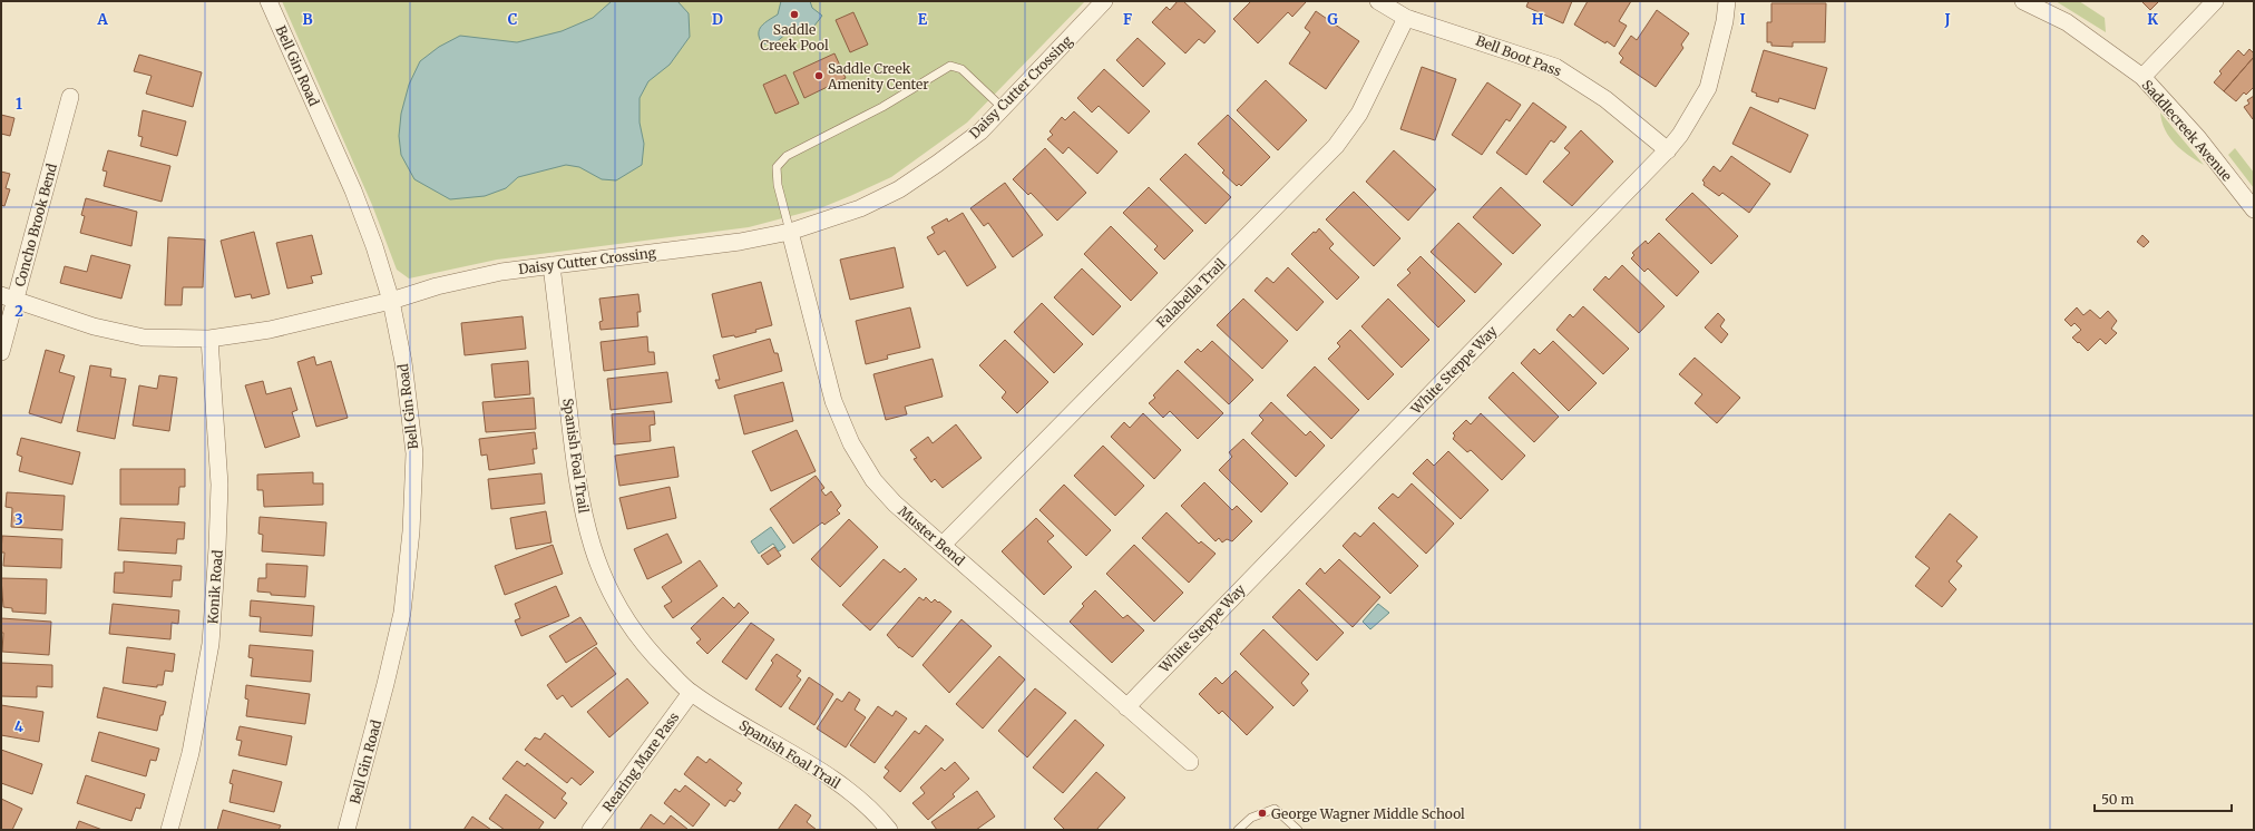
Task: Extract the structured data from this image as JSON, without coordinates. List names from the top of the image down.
{
  "streets": {
    "street": [
      "Bell Boot Pass",
      "Bell Gin Road",
      "Daisy Cutter Crossing",
      "Saddlecreek Avenue",
      "Concho Brook Bend",
      "Falabella Trail",
      "White Steppe Way",
      "Spanish Foal Trail",
      "Muster Bend",
      "Konik Road",
      "Rearing Mare Pass"
    ]
  },
  "crossings": [
    ["Bell Boot Pass", "Falabella Trail"],
    ["Bell Boot Pass", "White Steppe Way"],
    ["Bell Gin Road", "Daisy Cutter Crossing"],
    ["Daisy Cutter Crossing", "Concho Brook Bend"],
    ["Daisy Cutter Crossing", "Spanish Foal Trail"],
    ["Daisy Cutter Crossing", "Muster Bend"],
    ["Daisy Cutter Crossing", "Konik Road"],
    ["Falabella Trail", "Muster Bend"],
    ["White Steppe Way", "Muster Bend"],
    ["Spanish Foal Trail", "Rearing Mare Pass"]
  ],
  "places": ["Saddle Creek Pool", "Saddle Creek Amenity Center", "George Wagner Middle School"],
  "scale_bar": "50 m",
  "grid": {
    "columns": [
      "A",
      "B",
      "C",
      "D",
      "E",
      "F",
      "G",
      "H",
      "I",
      "J",
      "K"
    ],
    "rows": [
      "1",
      "2",
      "3",
      "4"
    ]
  }
}
